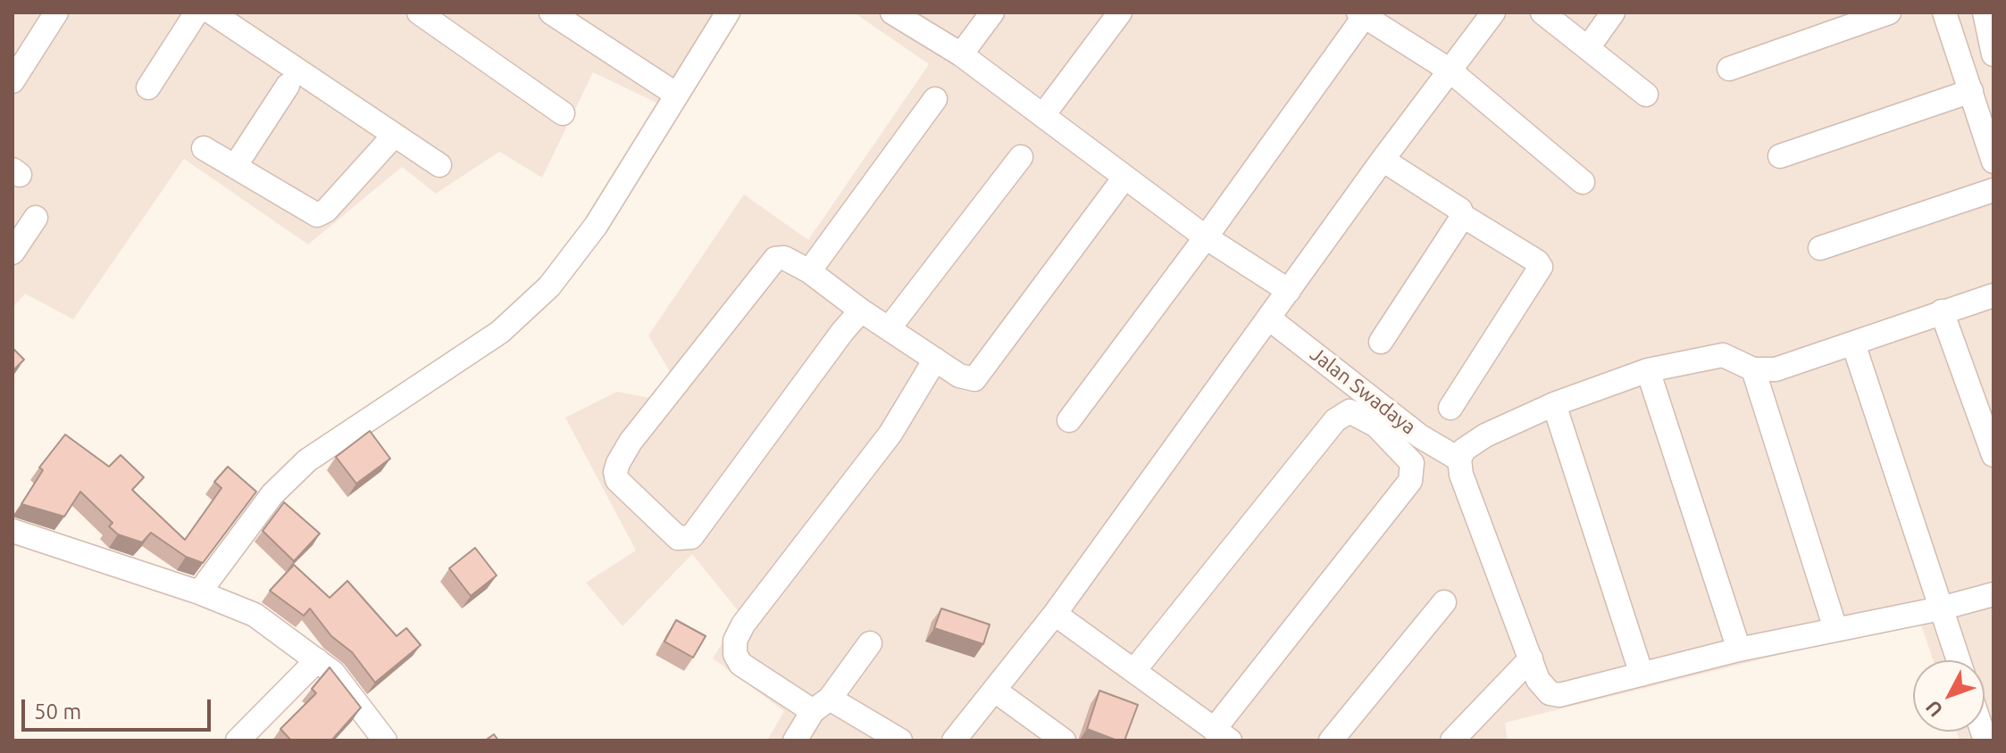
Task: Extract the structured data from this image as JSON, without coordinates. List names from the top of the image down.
{
  "streets": {
    "street": ["Jalan Swadaya"]
  },
  "scale_bar": "50 m",
  "north": "bottom left"
}
